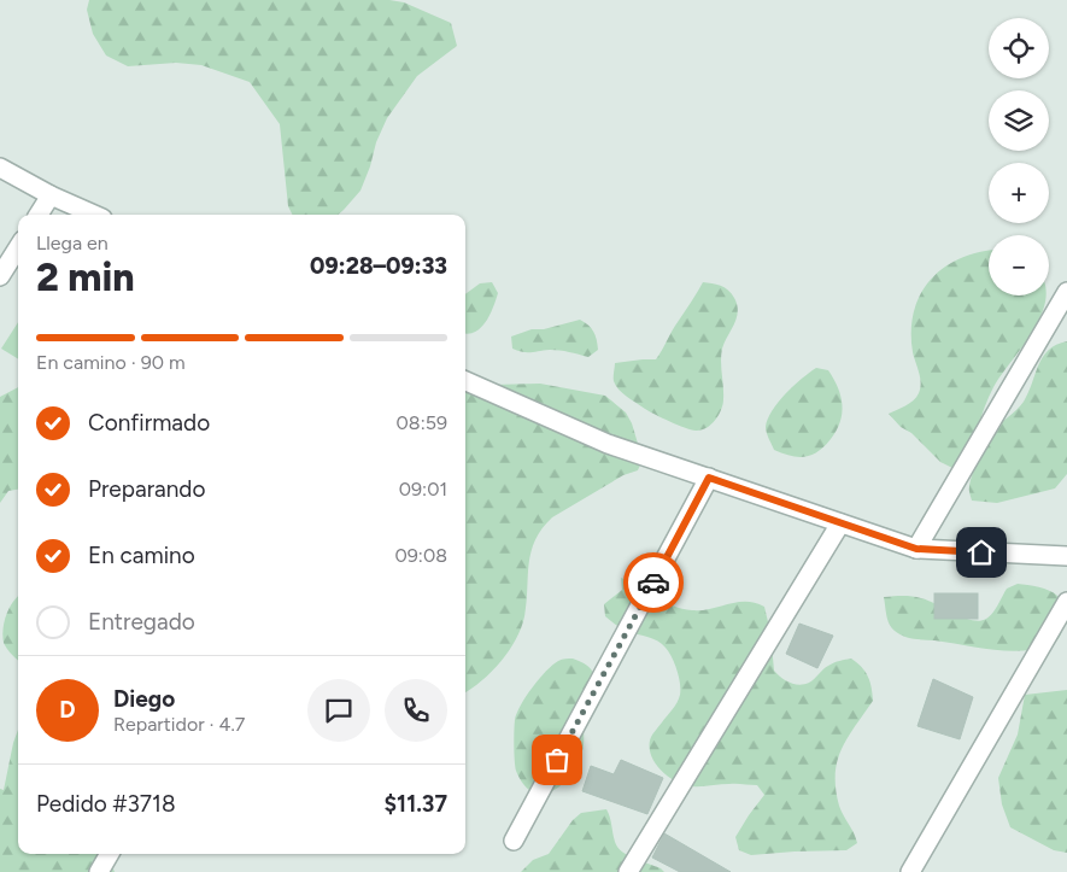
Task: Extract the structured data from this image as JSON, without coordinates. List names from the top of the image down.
{
  "page": {
    "map_buttons": ["+", "−"],
    "heading": ["2 min", "Llega en", "09:28–09:33"],
    "panel": [
      "Diego",
      "Repartidor · 4.7",
      "Pedido #3718",
      "$11.37"
    ],
    "bar": "En camino · 90 m",
    "list": [
      ["Confirmado", "08:59"],
      ["Preparando", "09:01"],
      ["En camino", "09:08"],
      "Entregado"
    ],
    "round": "D"
  }
}
